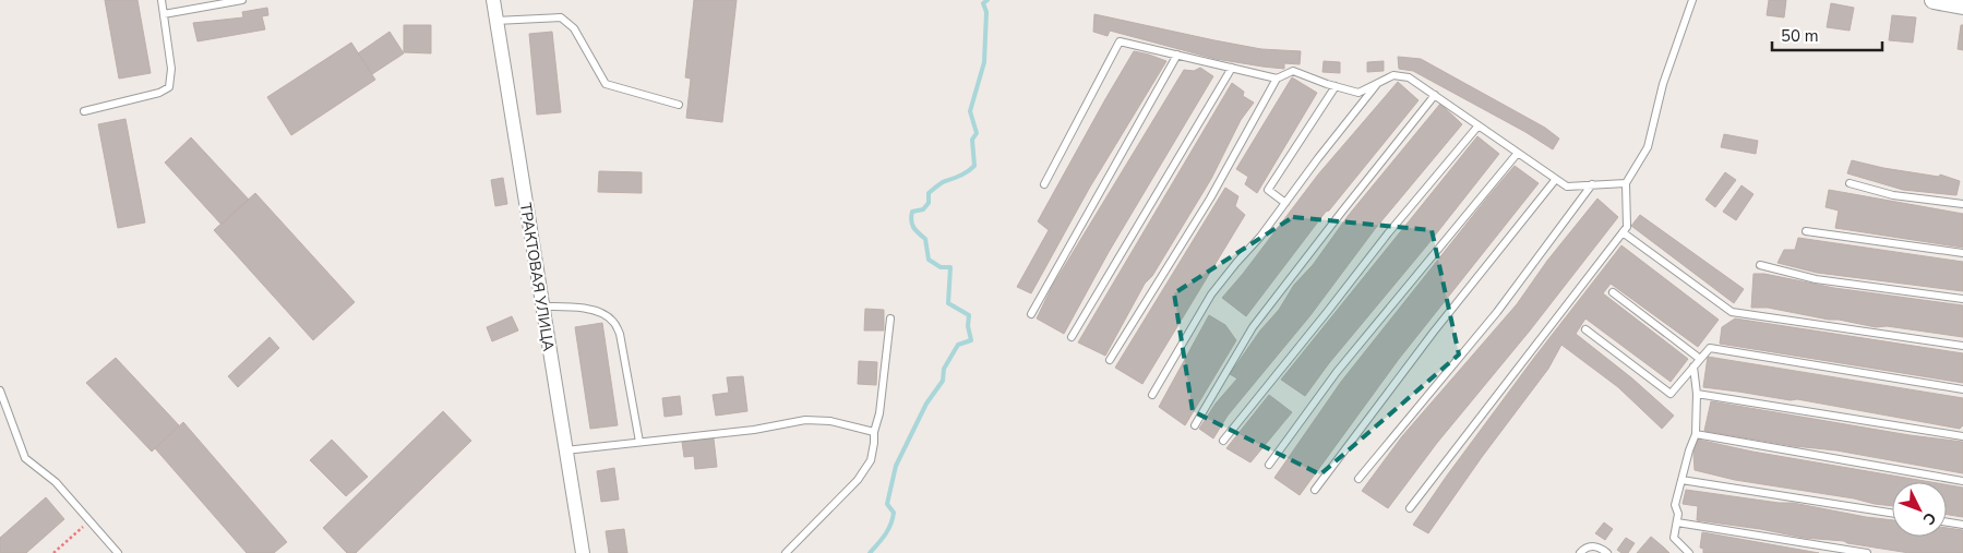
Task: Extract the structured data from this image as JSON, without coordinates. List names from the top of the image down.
{
  "streets": {
    "street": ["ТРАКТОВАЯ УЛИЦА"]
  },
  "scale_bar": "50 m",
  "north": "bottom right"
}
